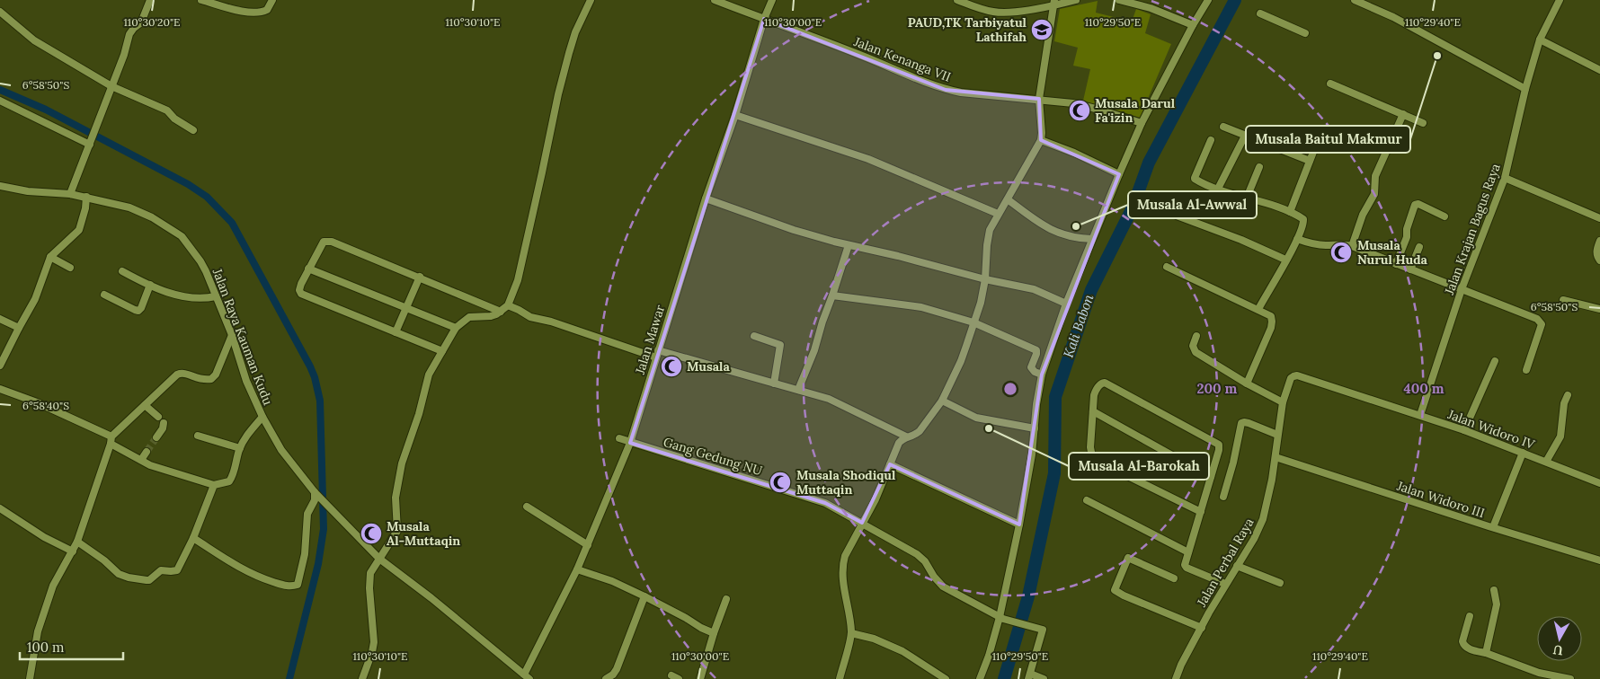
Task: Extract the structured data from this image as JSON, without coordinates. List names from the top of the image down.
{
  "streets": {
    "street": [
      "Jalan Kenanga VII",
      "Jalan Krajan Bagus Raya",
      "Jalan Raya Kauman Kudu",
      "Jalan Mawar",
      "Jalan Widoro IV",
      "Gang Gedung NU",
      "Jalan Widoro III",
      "Jalan Perbal Raya"
    ]
  },
  "crossings": [
    ["Jalan Kenanga VII", "Jalan Mawar"],
    ["Jalan Krajan Bagus Raya", "Jalan Widoro IV"],
    ["Jalan Mawar", "Gang Gedung NU"],
    ["Jalan Widoro IV", "Jalan Perbal Raya"],
    ["Jalan Widoro III", "Jalan Perbal Raya"]
  ],
  "water": ["Kali Babon"],
  "places": {
    "school or university": ["PAUD,TK Tarbiyatul Lathifah"],
    "other": ["Musala Baitul Makmur", "Musala Al-Awwal", "Musala Al-Barokah"],
    "mosque": [
      "Musala Darul Fa'izin",
      "Musala Nurul Huda",
      "Musala",
      "Musala Shodiqul Muttaqin",
      "Musala Al-Muttaqin"
    ]
  },
  "scale_bar": "100 m",
  "north": "bottom",
  "coordinates": [
    "110°30'20\"E",
    "110°30'10\"E",
    "110°30'00\"E",
    "110°29'50\"E",
    "110°29'40\"E",
    "6°58'50\"S",
    "6°58'40\"S"
  ],
  "rings": ["200 m", "400 m"]
}
